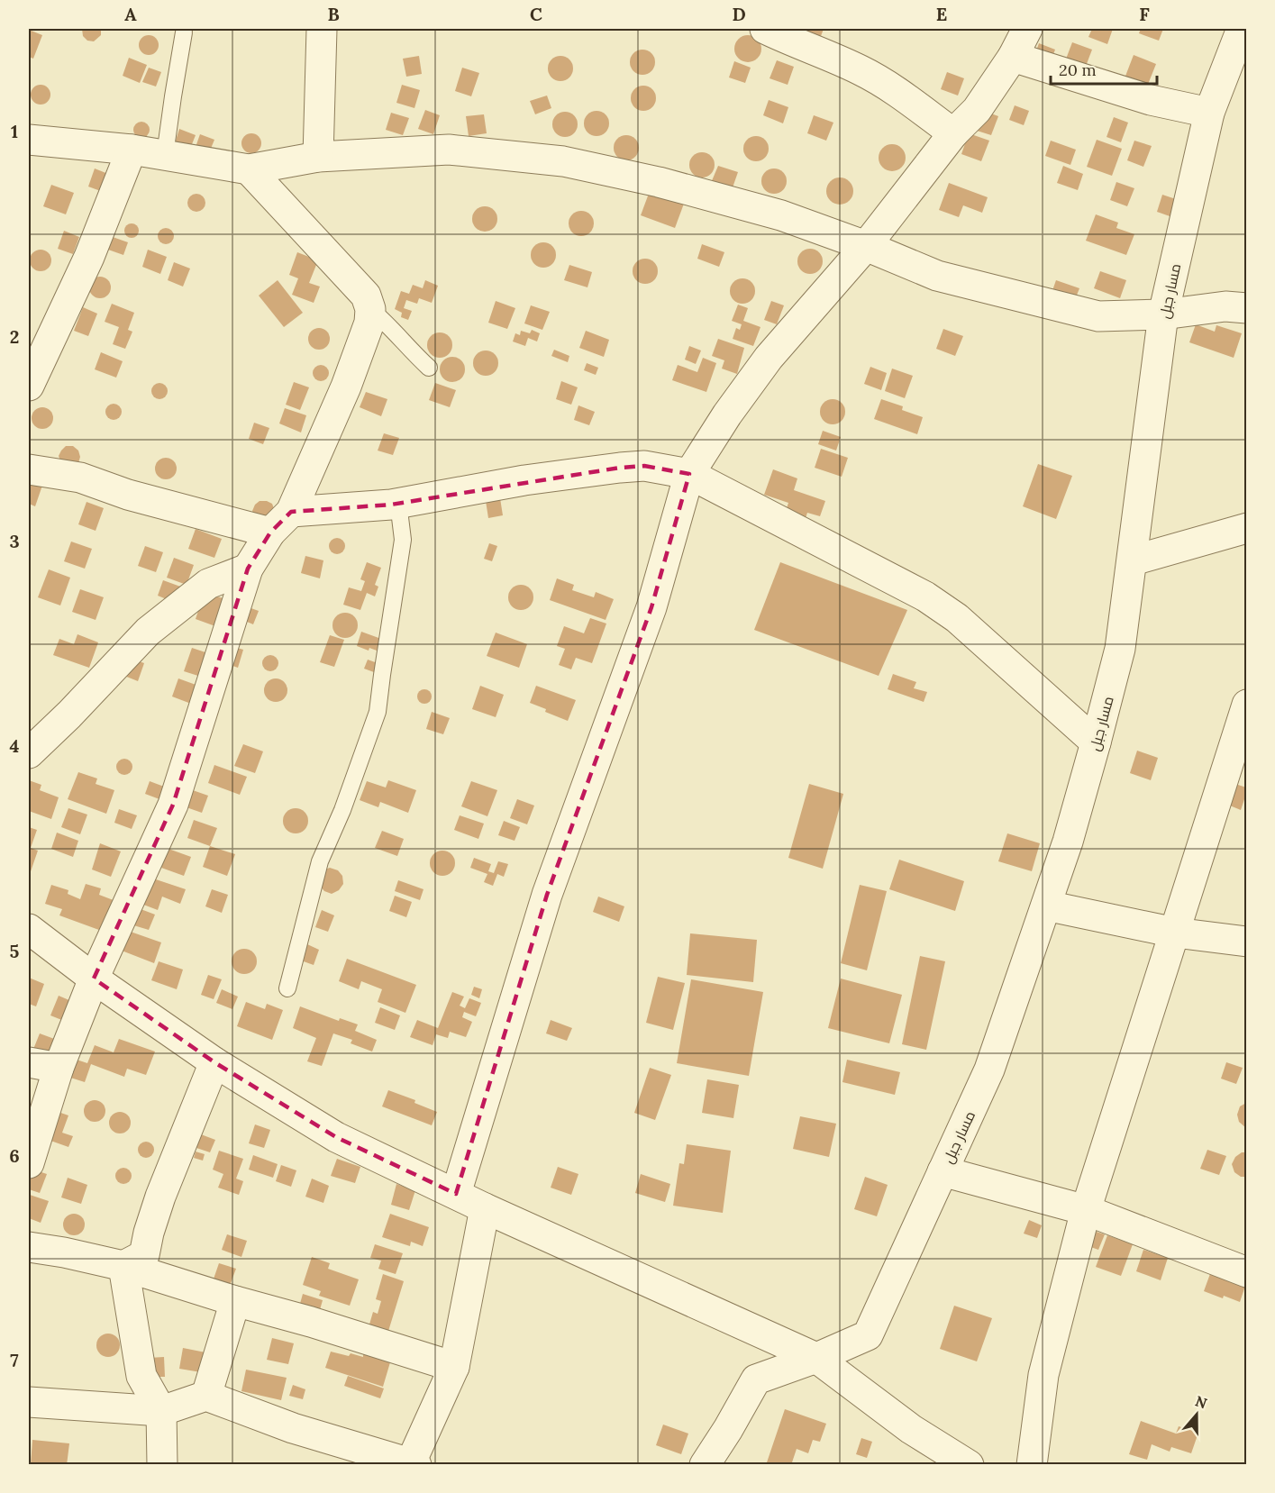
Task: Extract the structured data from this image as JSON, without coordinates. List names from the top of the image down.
{
  "streets": {
    "street": ["مسار جبل"]
  },
  "scale_bar": "20 m",
  "north": "top",
  "grid": {
    "columns": [
      "A",
      "B",
      "C",
      "D",
      "E",
      "F"
    ],
    "rows": [
      "1",
      "2",
      "3",
      "4",
      "5",
      "6",
      "7"
    ]
  }
}
